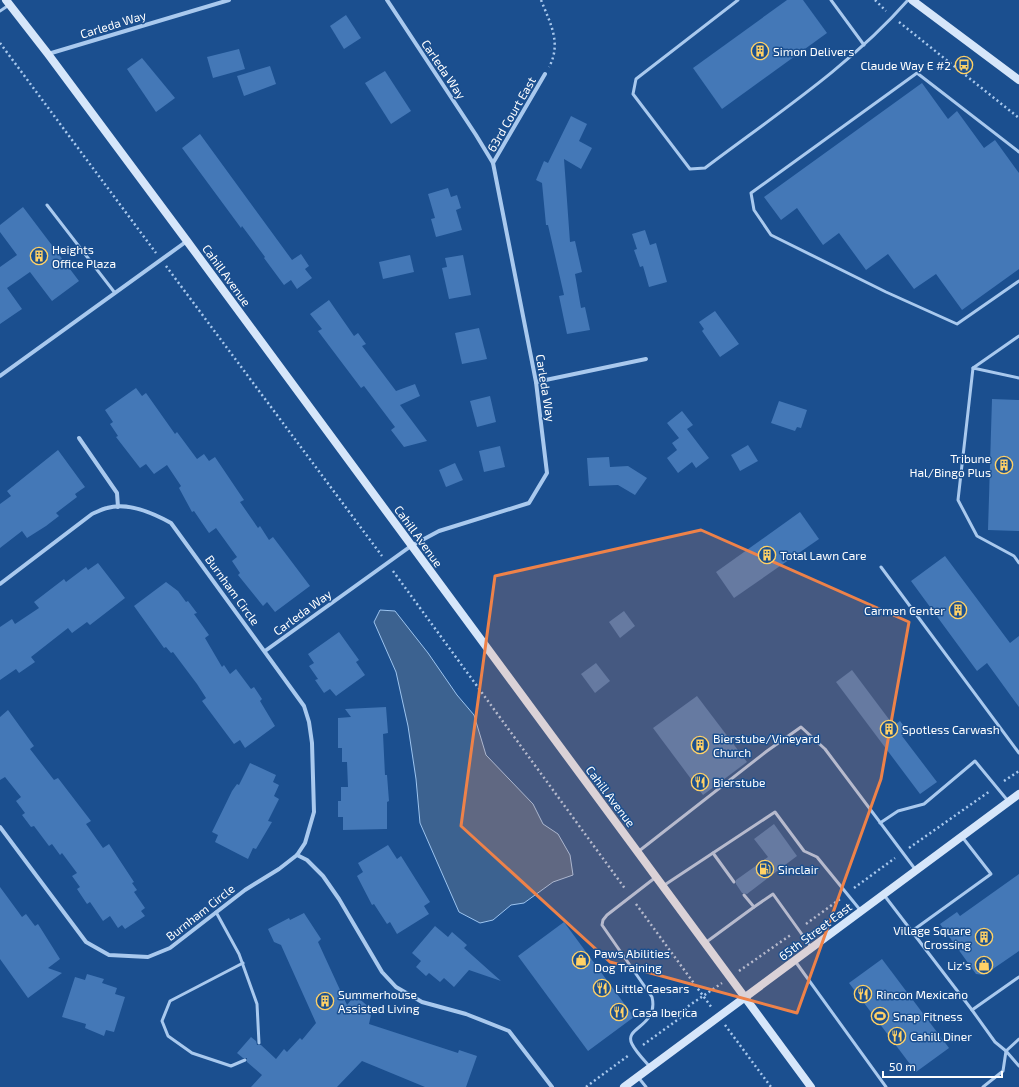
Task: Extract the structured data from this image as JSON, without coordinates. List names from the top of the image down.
{
  "streets": {
    "street": [
      "Carleda Way",
      "63rd Court East",
      "Cahill Avenue",
      "Burnham Circle",
      "65th Street East"
    ]
  },
  "crossings": [
    ["Carleda Way", "63rd Court East"],
    ["Carleda Way", "Cahill Avenue"],
    ["Carleda Way", "Burnham Circle"],
    ["Cahill Avenue", "65th Street East"]
  ],
  "places": {
    "building": [
      "Simon Delivers",
      "Heights Office Plaza",
      "Tribune Hal/Bingo Plus",
      "Total Lawn Care",
      "Carmen Center",
      "Spotless Carwash",
      "Bierstube/Vineyard Church",
      "Village Square Crossing",
      "Summerhouse Assisted Living"
    ],
    "bus stop": ["Claude Way E #2"],
    "restaurant": [
      "Bierstube",
      "Little Caesars",
      "Rincon Mexicano",
      "Casa Iberica",
      "Cahill Diner"
    ],
    "fuel station": ["Sinclair"],
    "shop": ["Paws Abilities Dog Training", "Liz's"],
    "sports": ["Snap Fitness"]
  },
  "scale_bar": "50 m"
}
